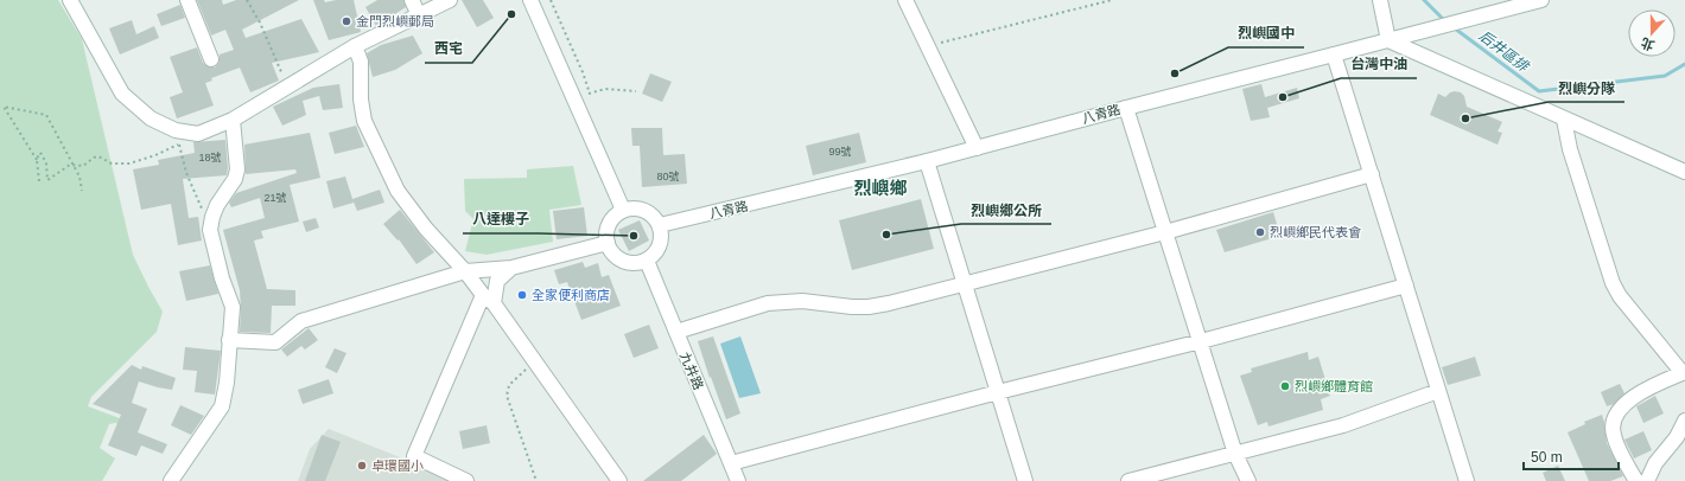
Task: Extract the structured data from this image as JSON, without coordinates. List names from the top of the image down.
{
  "streets": {
    "street": ["八青路", "九井路"]
  },
  "crossings": [
    ["八青路", "九井路"]
  ],
  "districts": ["烈嶼鄉"],
  "water": ["后井區排"],
  "places": [
    "西宅",
    "金門烈嶼郵局",
    "烈嶼國中",
    "台灣中油",
    "烈嶼分隊",
    "烈嶼鄉民代表會",
    "烈嶼鄉公所",
    "八達樓子",
    "全家便利商店",
    "烈嶼鄉體育館",
    "卓環國小"
  ],
  "house_numbers": [
    "99號",
    "18號",
    "80號",
    "21號"
  ],
  "scale_bar": "50 m",
  "north": "bottom"
}
